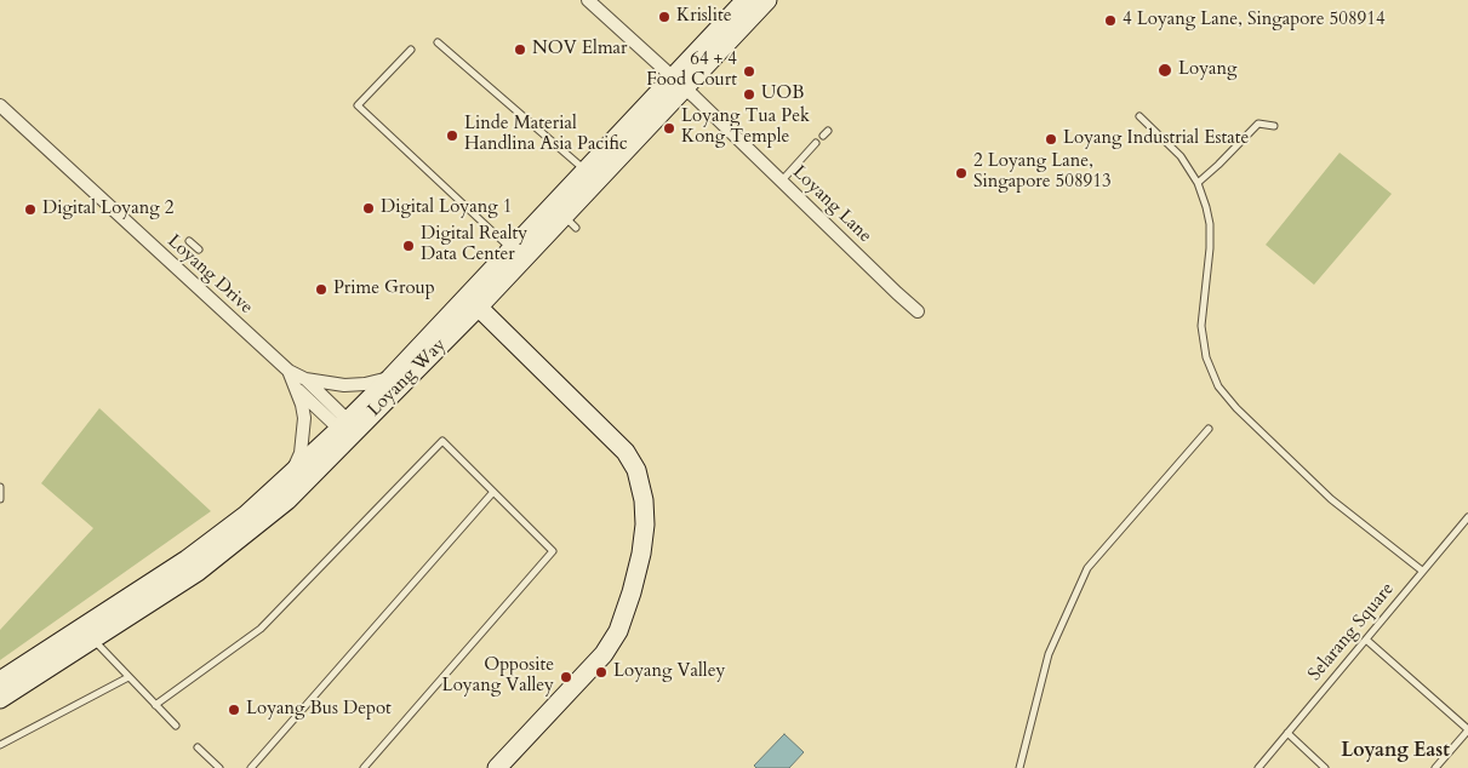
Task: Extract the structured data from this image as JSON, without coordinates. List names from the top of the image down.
{
  "streets": {
    "main road": ["Loyang Way"],
    "street": ["Loyang Lane", "Loyang Drive"],
    "lane": ["Selarang Square"]
  },
  "crossings": [
    ["Loyang Lane", "Loyang Way"],
    ["Loyang Drive", "Loyang Way"]
  ],
  "districts": ["Loyang East"],
  "places": [
    "Krislite",
    "4 Loyang Lane, Singapore 508914",
    "NOV Elmar",
    "Loyang",
    "64 + 4 Food Court",
    "UOB",
    "Loyang Tua Pek Kong Temple",
    "Linde Material Handlina Asia Pacific",
    "Loyang Industrial Estate",
    "2 Loyang Lane, Singapore 508913",
    "Digital Loyang 1",
    "Digital Loyang 2",
    "Digital Realty Data Center",
    "Prime Group",
    "Loyang Valley",
    "Opposite Loyang Valley",
    "Loyang Bus Depot"
  ]
}
